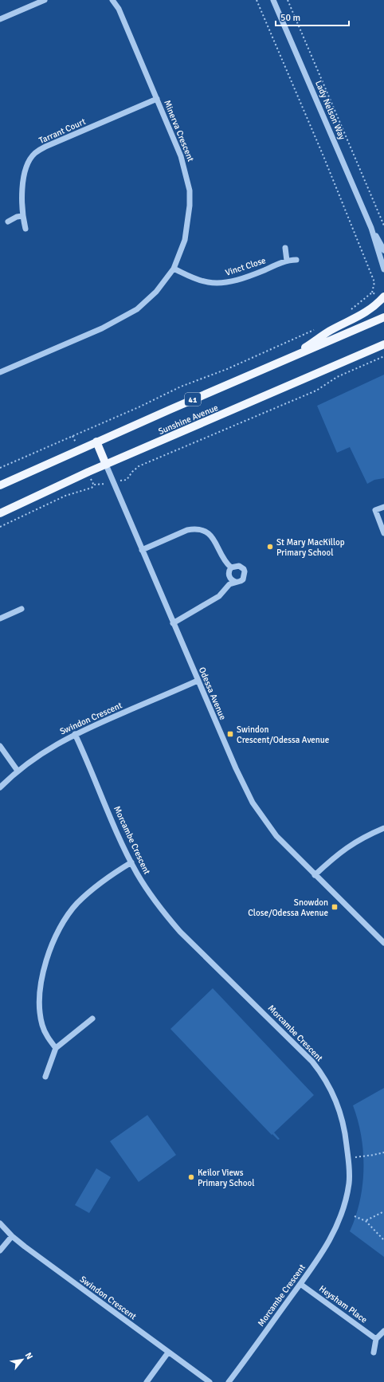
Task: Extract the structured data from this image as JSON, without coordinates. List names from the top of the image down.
{
  "streets": {
    "main road": ["41", "Sunshine Avenue"],
    "street": [
      "Lady Nelson Way",
      "Tarrant Court",
      "Minerva Crescent",
      "Vinct Close",
      "Odessa Avenue",
      "Swindon Crescent",
      "Morcambe Crescent",
      "Heysham Place"
    ]
  },
  "crossings": [
    ["Tarrant Court", "Minerva Crescent"],
    ["Minerva Crescent", "Vinct Close"],
    ["Sunshine Avenue", "Odessa Avenue"],
    ["Odessa Avenue", "Swindon Crescent"],
    ["Swindon Crescent", "Morcambe Crescent"],
    ["Morcambe Crescent", "Heysham Place"]
  ],
  "places": {
    "other": ["St Mary MacKillop Primary School", "Keilor Views Primary School"],
    "transit": ["Swindon Crescent/Odessa Avenue", "Snowdon Close/Odessa Avenue"]
  },
  "scale_bar": "50 m",
  "north": "top right"
}
